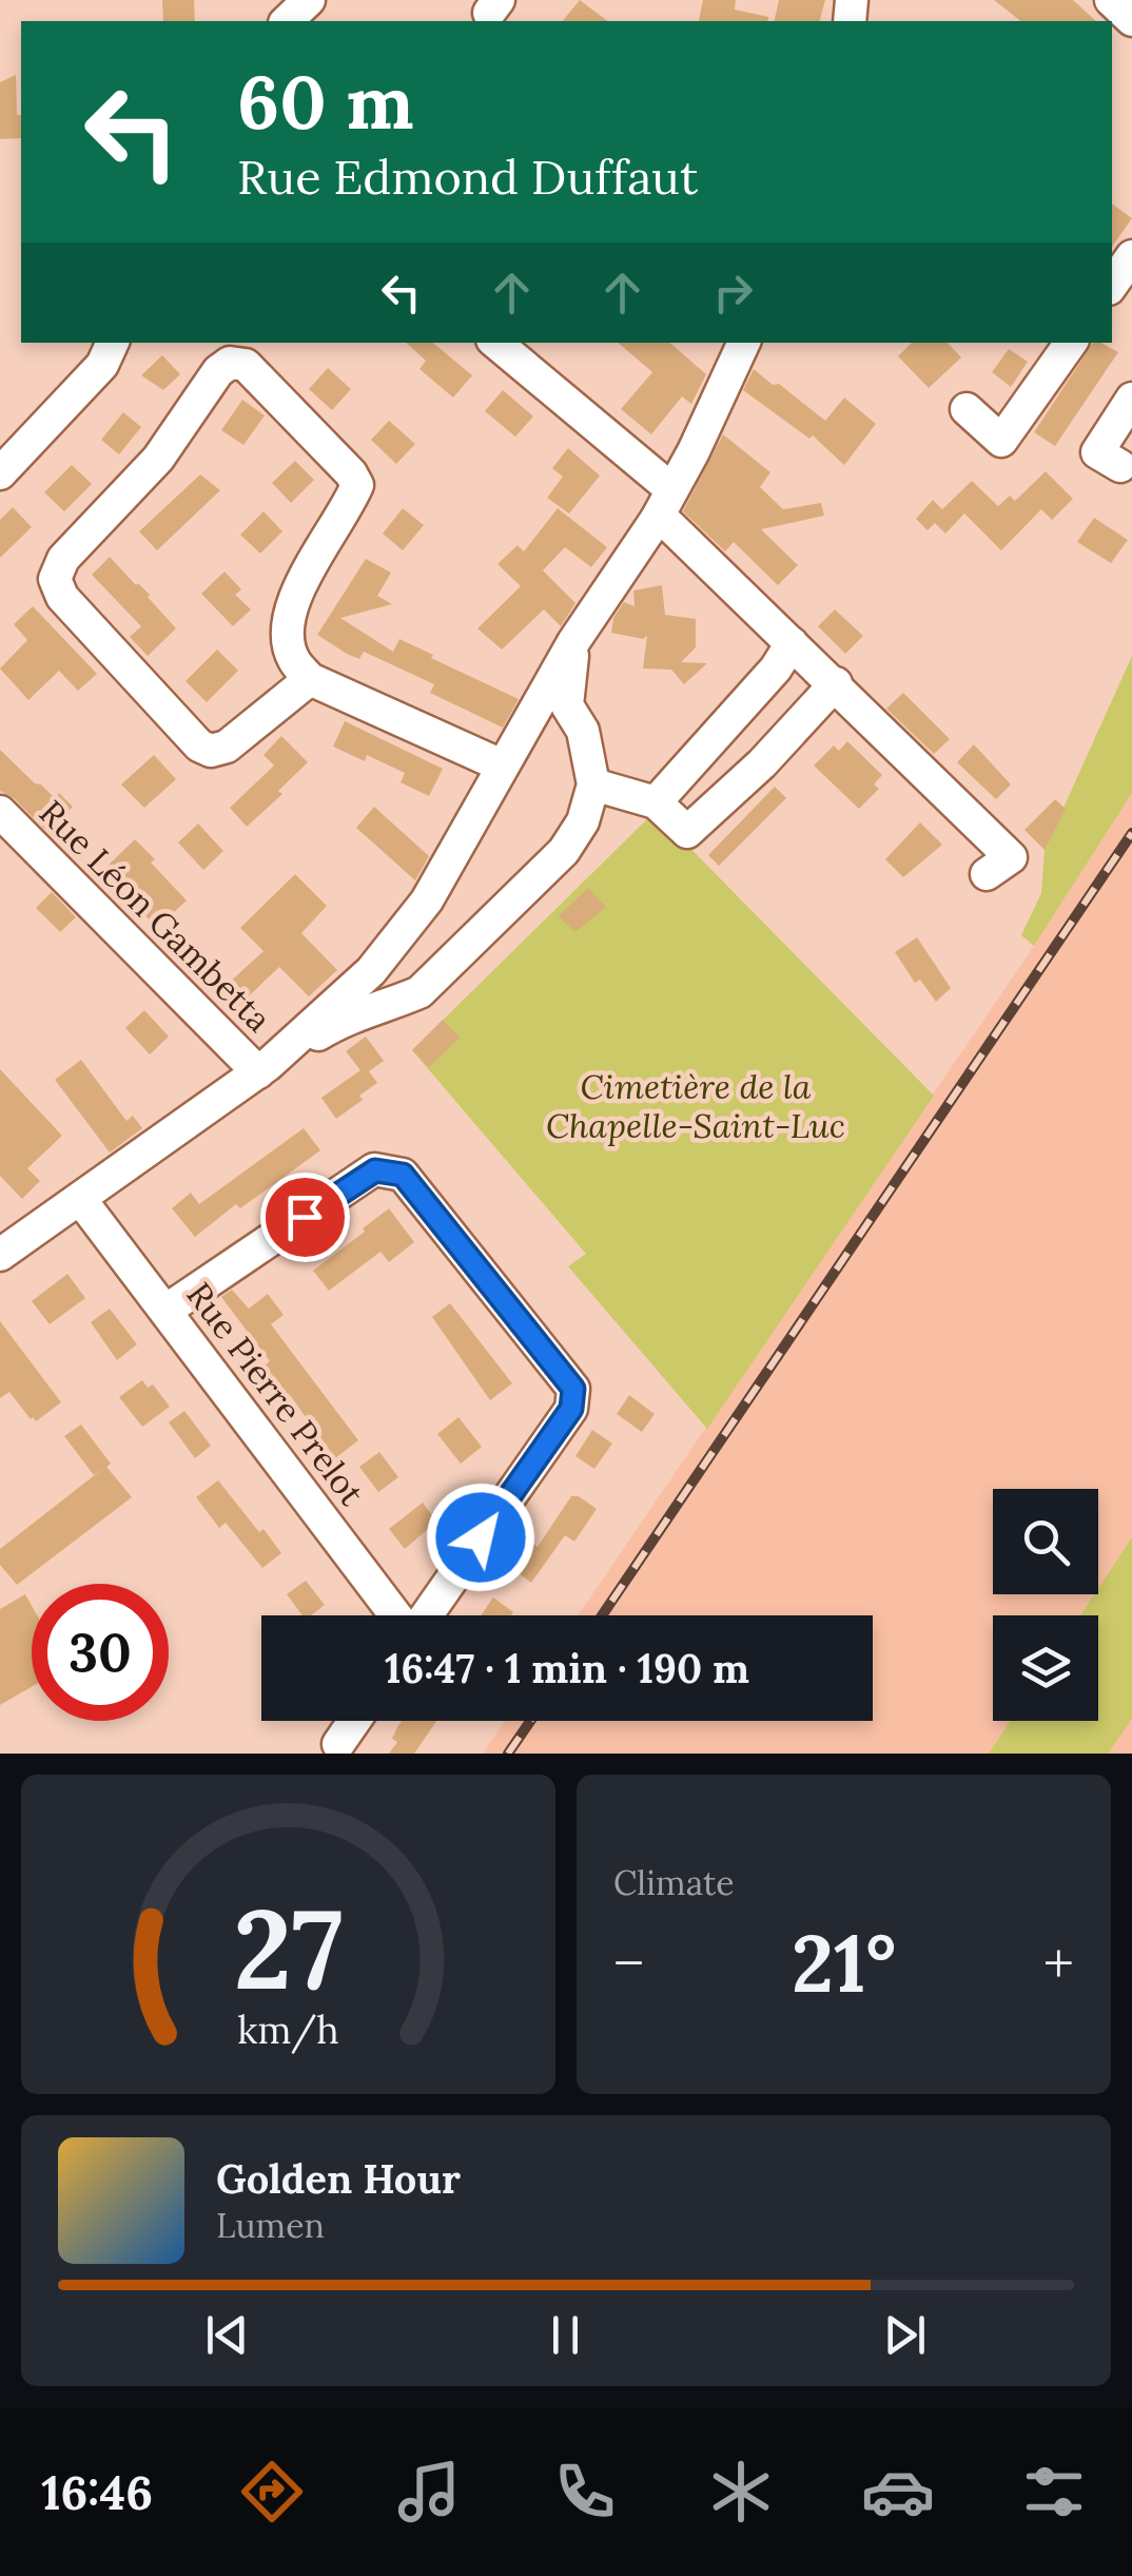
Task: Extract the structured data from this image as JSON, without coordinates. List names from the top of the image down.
{
  "streets": {
    "street": ["Rue Léon Gambetta", "Rue Pierre Prelot"]
  },
  "parks": ["Cimetière de la Chapelle-Saint-Luc"],
  "page": {
    "turn": ["60 m", "Rue Edmond Duffaut"],
    "limit": "30",
    "trip": "16:47 · 1 min · 190 m",
    "tile": "Climate",
    "heat": ["−", "21°", "+"],
    "song": ["Golden Hour", "Lumen"],
    "tabs": "16:46",
    "gauge": ["27", "km/h"]
  }
}
